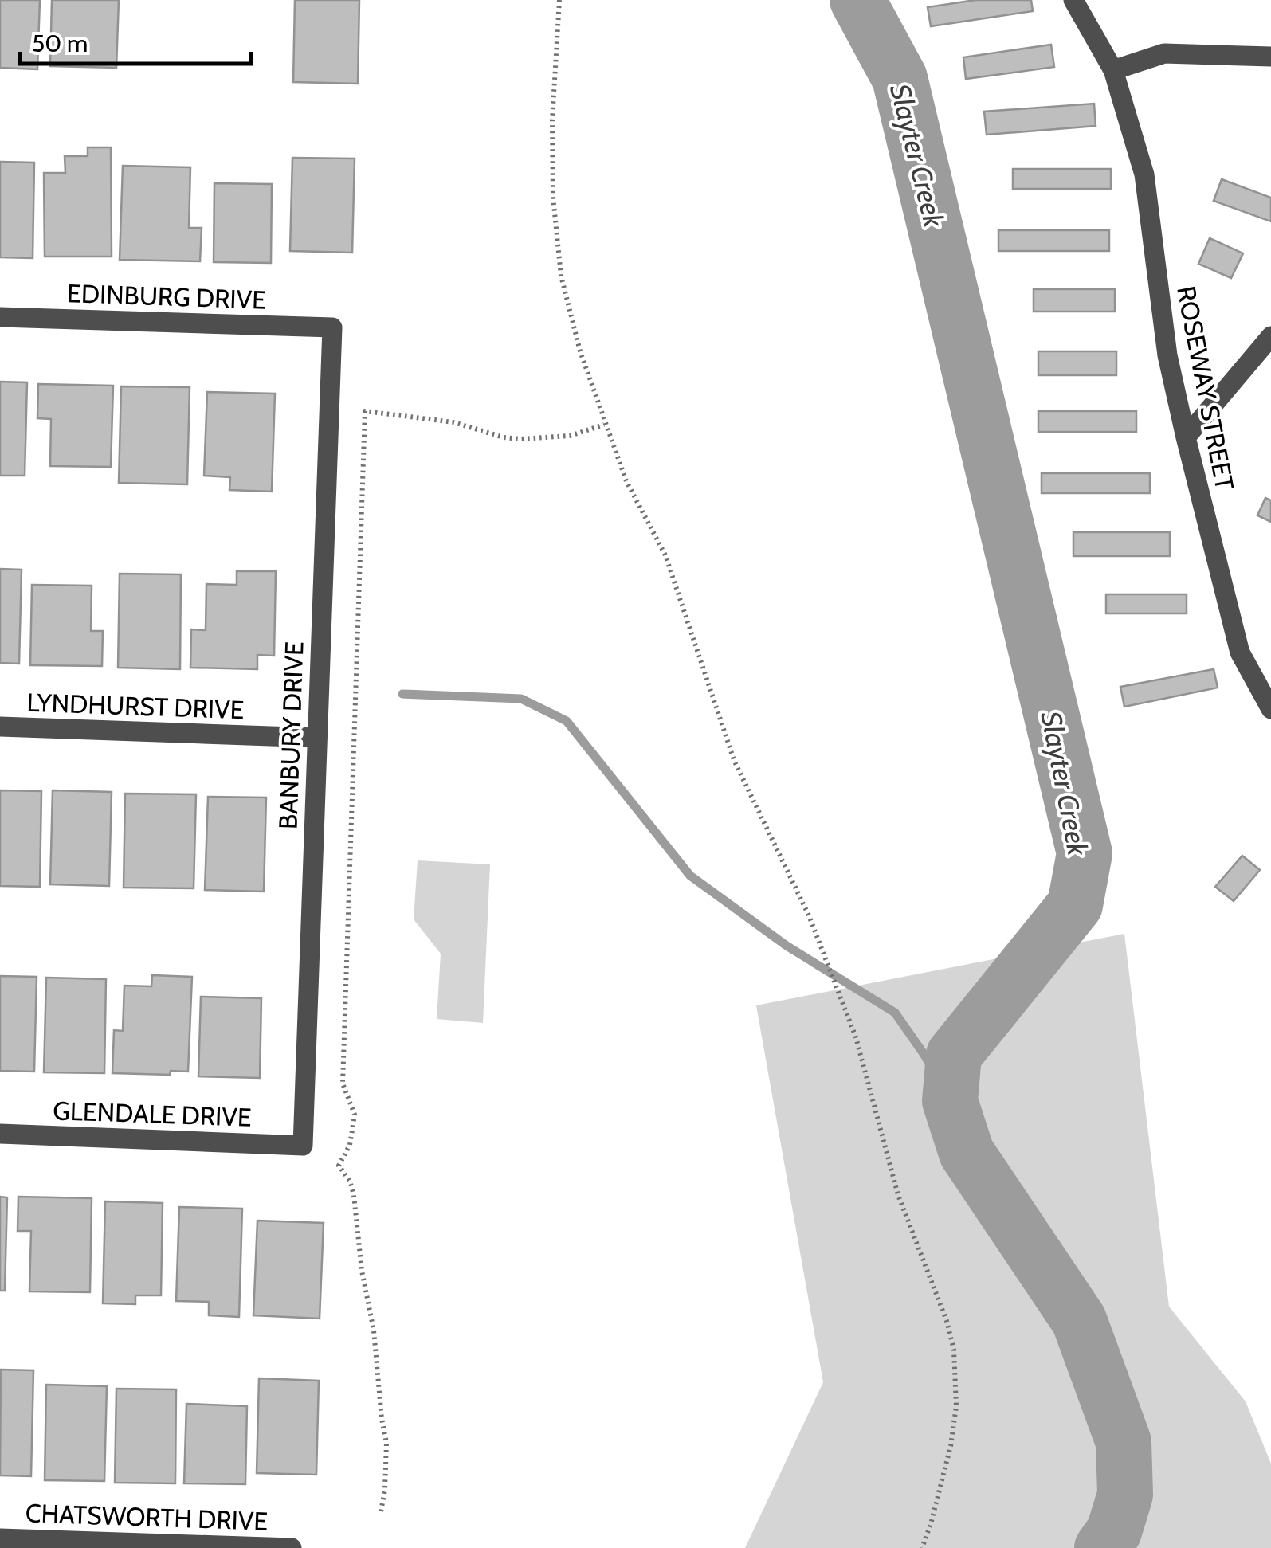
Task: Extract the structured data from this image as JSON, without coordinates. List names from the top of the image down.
{
  "streets": {
    "street": [
      "EDINBURG DRIVE",
      "ROSEWAY STREET",
      "LYNDHURST DRIVE",
      "BANBURY DRIVE",
      "GLENDALE DRIVE",
      "CHATSWORTH DRIVE"
    ]
  },
  "crossings": [
    ["EDINBURG DRIVE", "BANBURY DRIVE"],
    ["LYNDHURST DRIVE", "BANBURY DRIVE"],
    ["BANBURY DRIVE", "GLENDALE DRIVE"]
  ],
  "water": ["Slayter Creek"],
  "scale_bar": "50 m"
}
